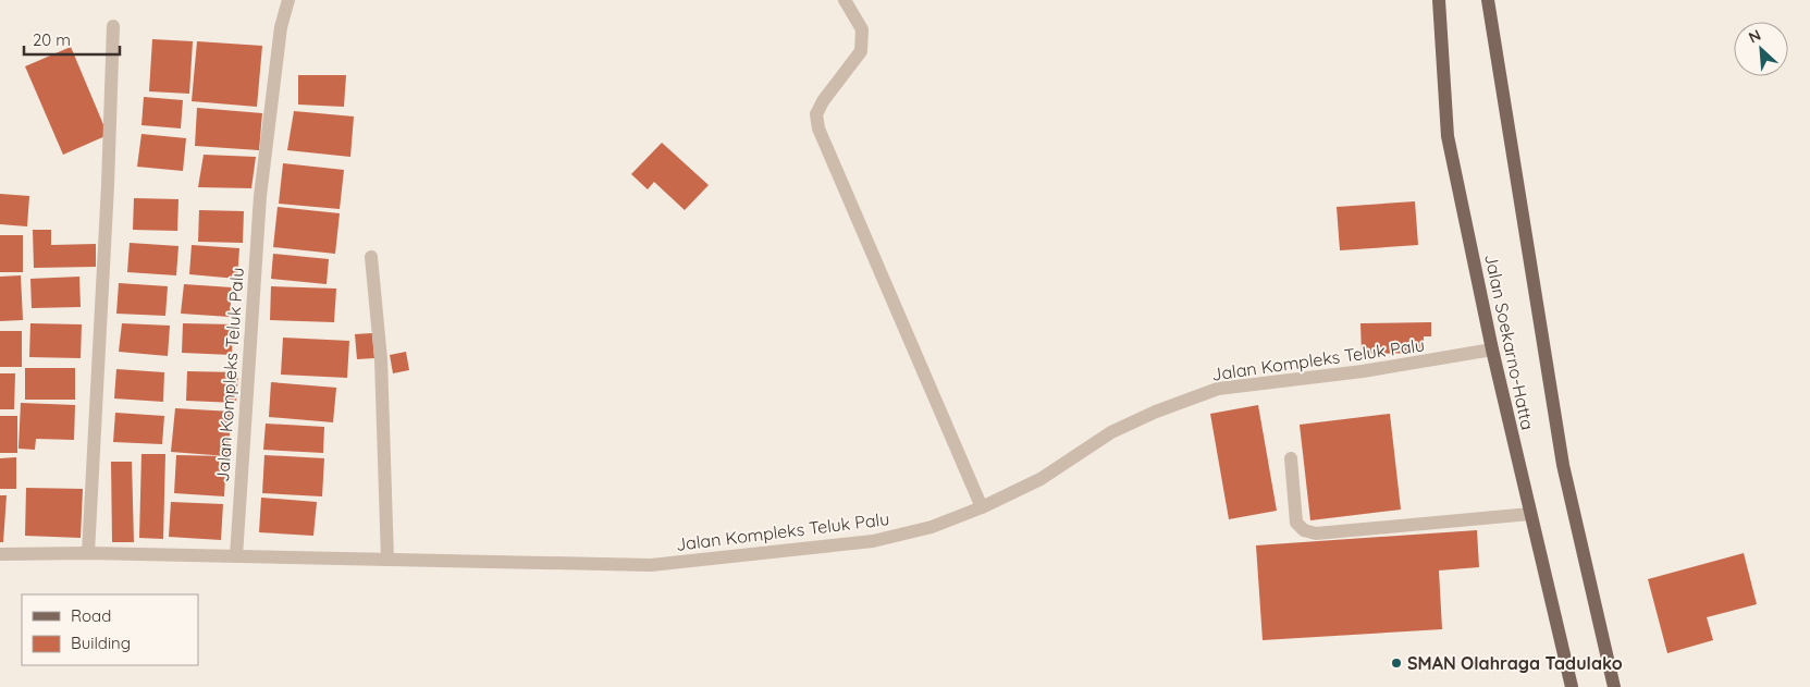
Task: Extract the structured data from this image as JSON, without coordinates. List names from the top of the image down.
{
  "streets": {
    "main road": ["Jalan Soekarno-Hatta"],
    "street": ["Jalan Kompleks Teluk Palu"]
  },
  "crossings": [
    ["Jalan Soekarno-Hatta", "Jalan Kompleks Teluk Palu"]
  ],
  "places": ["SMAN Olahraga Tadulako"],
  "legend": ["Road", "Building"],
  "scale_bar": "20 m",
  "north": "top left"
}
